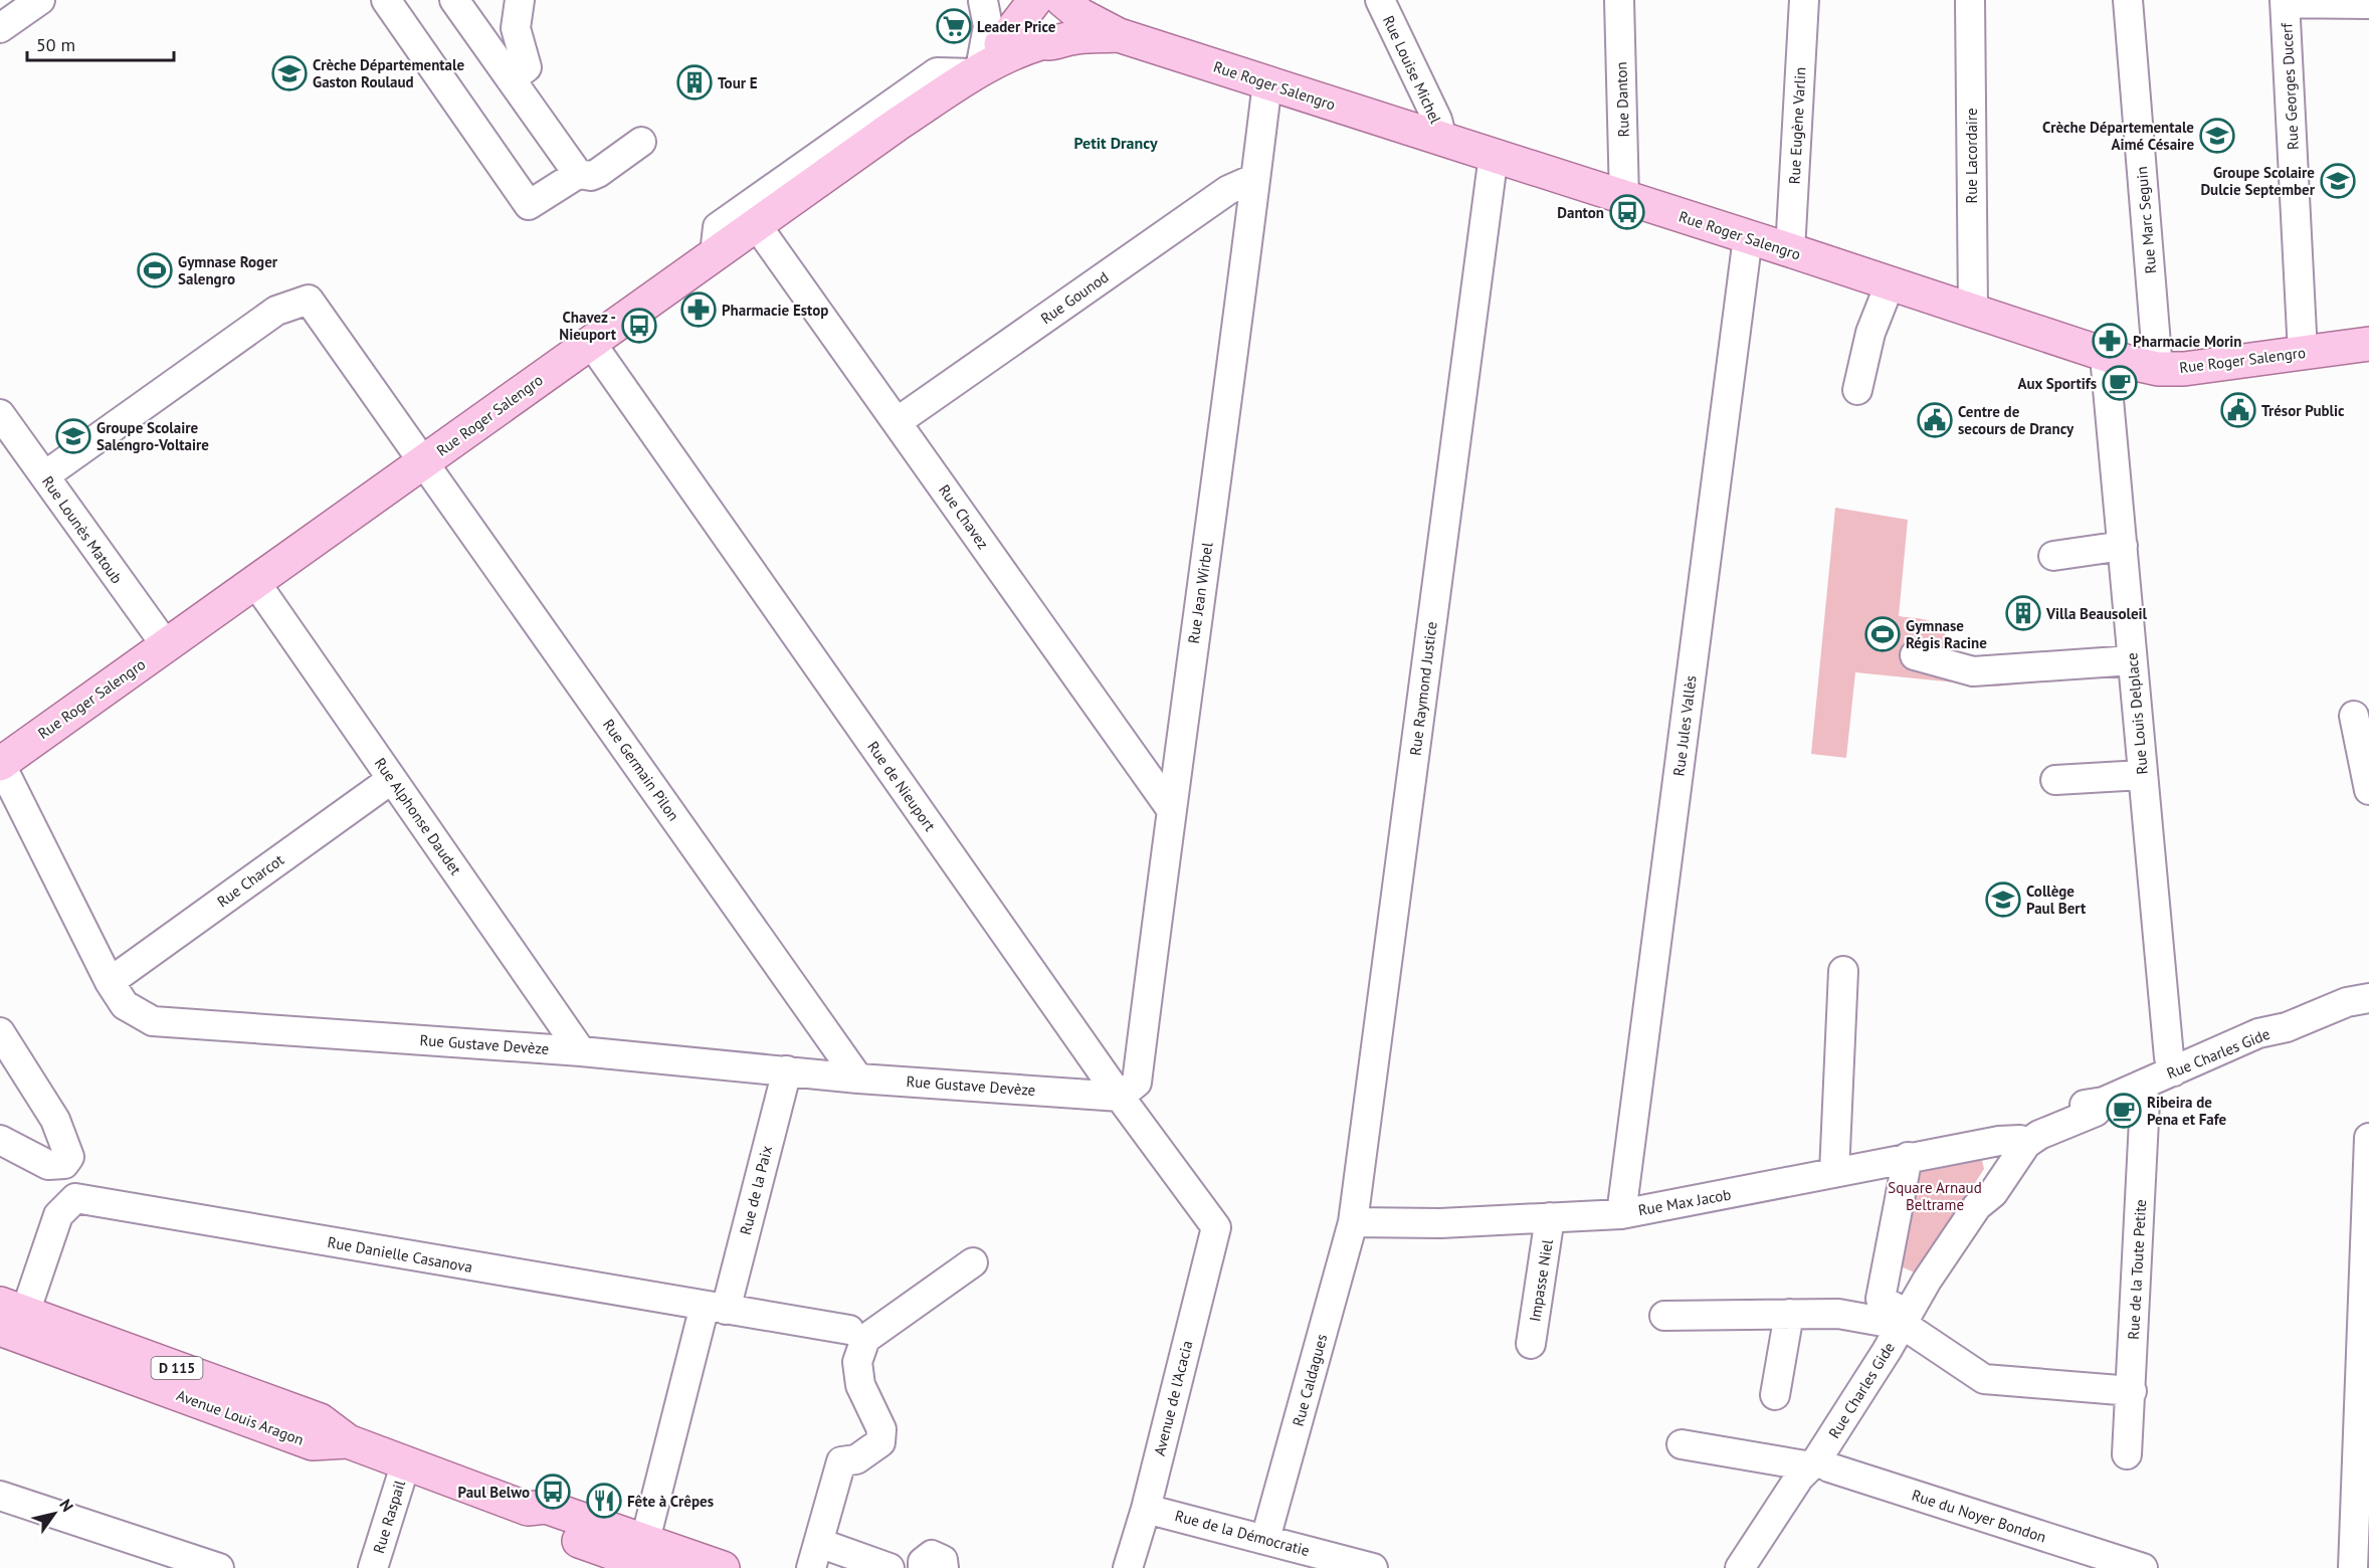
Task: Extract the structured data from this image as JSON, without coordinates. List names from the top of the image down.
{
  "streets": {
    "main road": ["Rue Roger Salengro", "Avenue Louis Aragon"],
    "street": [
      "Rue Louise Michel",
      "Rue Georges Ducerf",
      "Rue Danton",
      "Rue Eugène Varlin",
      "Rue Lacordaire",
      "Rue Marc Seguin",
      "Rue Gounod",
      "Rue Chavez",
      "Rue Lounès Matoub",
      "Rue Jean Wirbel",
      "Rue Raymond Justice",
      "Rue Louis Delplace",
      "Rue Jules Vallès",
      "Rue Germain Pilon",
      "Rue de Nieuport",
      "Rue Alphonse Daudet",
      "Rue Charcot",
      "Rue Gustave Devèze",
      "Rue Charles Gide",
      "Rue de la Paix",
      "Rue Max Jacob",
      "Rue Danielle Casanova",
      "Rue de la Toute Petite",
      "Impasse Niel",
      "Rue Caldagues",
      "Avenue de l'Acacia",
      "Rue du Noyer Bondon",
      "Rue Raspail",
      "Rue de la Démocratie"
    ]
  },
  "crossings": [
    ["Rue Louise Michel", "Rue Roger Salengro"],
    ["Rue Roger Salengro", "Rue Georges Ducerf"],
    ["Rue Roger Salengro", "Rue Danton"],
    ["Rue Roger Salengro", "Rue Eugène Varlin"],
    ["Rue Roger Salengro", "Rue Lacordaire"],
    ["Rue Roger Salengro", "Rue Marc Seguin"],
    ["Rue Roger Salengro", "Rue Chavez"],
    ["Rue Roger Salengro", "Rue Lounès Matoub"],
    ["Rue Roger Salengro", "Rue Jean Wirbel"],
    ["Rue Roger Salengro", "Rue Raymond Justice"],
    ["Rue Roger Salengro", "Rue Louis Delplace"],
    ["Rue Roger Salengro", "Rue Jules Vallès"],
    ["Rue Roger Salengro", "Rue Germain Pilon"],
    ["Rue Roger Salengro", "Rue de Nieuport"],
    ["Rue Roger Salengro", "Rue Alphonse Daudet"],
    ["Rue Roger Salengro", "Rue Gustave Devèze"],
    ["Rue Gounod", "Rue Chavez"],
    ["Rue Gounod", "Rue Jean Wirbel"],
    ["Rue Chavez", "Rue Jean Wirbel"],
    ["Rue Lounès Matoub", "Rue Germain Pilon"],
    ["Rue Jean Wirbel", "Rue de Nieuport"],
    ["Rue Jean Wirbel", "Rue Gustave Devèze"],
    ["Rue Raymond Justice", "Rue Max Jacob"],
    ["Rue Raymond Justice", "Rue Caldagues"],
    ["Rue Louis Delplace", "Rue Charles Gide"],
    ["Rue Jules Vallès", "Rue Max Jacob"],
    ["Rue Germain Pilon", "Rue Gustave Devèze"],
    ["Rue de Nieuport", "Rue Gustave Devèze"],
    ["Rue de Nieuport", "Avenue de l'Acacia"],
    ["Rue Alphonse Daudet", "Rue Charcot"],
    ["Rue Alphonse Daudet", "Rue Gustave Devèze"],
    ["Rue Charcot", "Rue Gustave Devèze"],
    ["Rue Gustave Devèze", "Rue de la Paix"],
    ["Rue Charles Gide", "Rue Max Jacob"],
    ["Rue Charles Gide", "Rue de la Toute Petite"],
    ["Rue Charles Gide", "Rue du Noyer Bondon"],
    ["Rue de la Paix", "Rue Danielle Casanova"],
    ["Rue de la Paix", "Avenue Louis Aragon"],
    ["Rue Max Jacob", "Impasse Niel"],
    ["Rue Max Jacob", "Rue Caldagues"],
    ["Rue Danielle Casanova", "Avenue Louis Aragon"],
    ["Rue Caldagues", "Rue de la Démocratie"],
    ["Avenue de l'Acacia", "Rue de la Démocratie"],
    ["Avenue Louis Aragon", "Rue Raspail"]
  ],
  "districts": ["Petit Drancy"],
  "parks": ["Square Arnaud Beltrame"],
  "places": {
    "supermarket": ["Leader Price"],
    "school or university": [
      "Crèche Départementale Gaston Roulaud",
      "Crèche Départementale Aimé Césaire",
      "Groupe Scolaire Dulcie September",
      "Groupe Scolaire Salengro-Voltaire",
      "Collège Paul Bert"
    ],
    "building": ["Tour E", "Villa Beausoleil"],
    "bus stop": ["Danton", "Chavez - Nieuport", "Paul Belwo"],
    "sports": ["Gymnase Roger Salengro", "Gymnase Régis Racine"],
    "pharmacy": ["Pharmacie Estop", "Pharmacie Morin"],
    "cafe": ["Aux Sportifs", "Ribeira de Pena et Fafe"],
    "public building": ["Trésor Public", "Centre de secours de Drancy"],
    "restaurant": ["Fête à Crêpes"]
  },
  "scale_bar": "50 m",
  "north": "top right"
}
